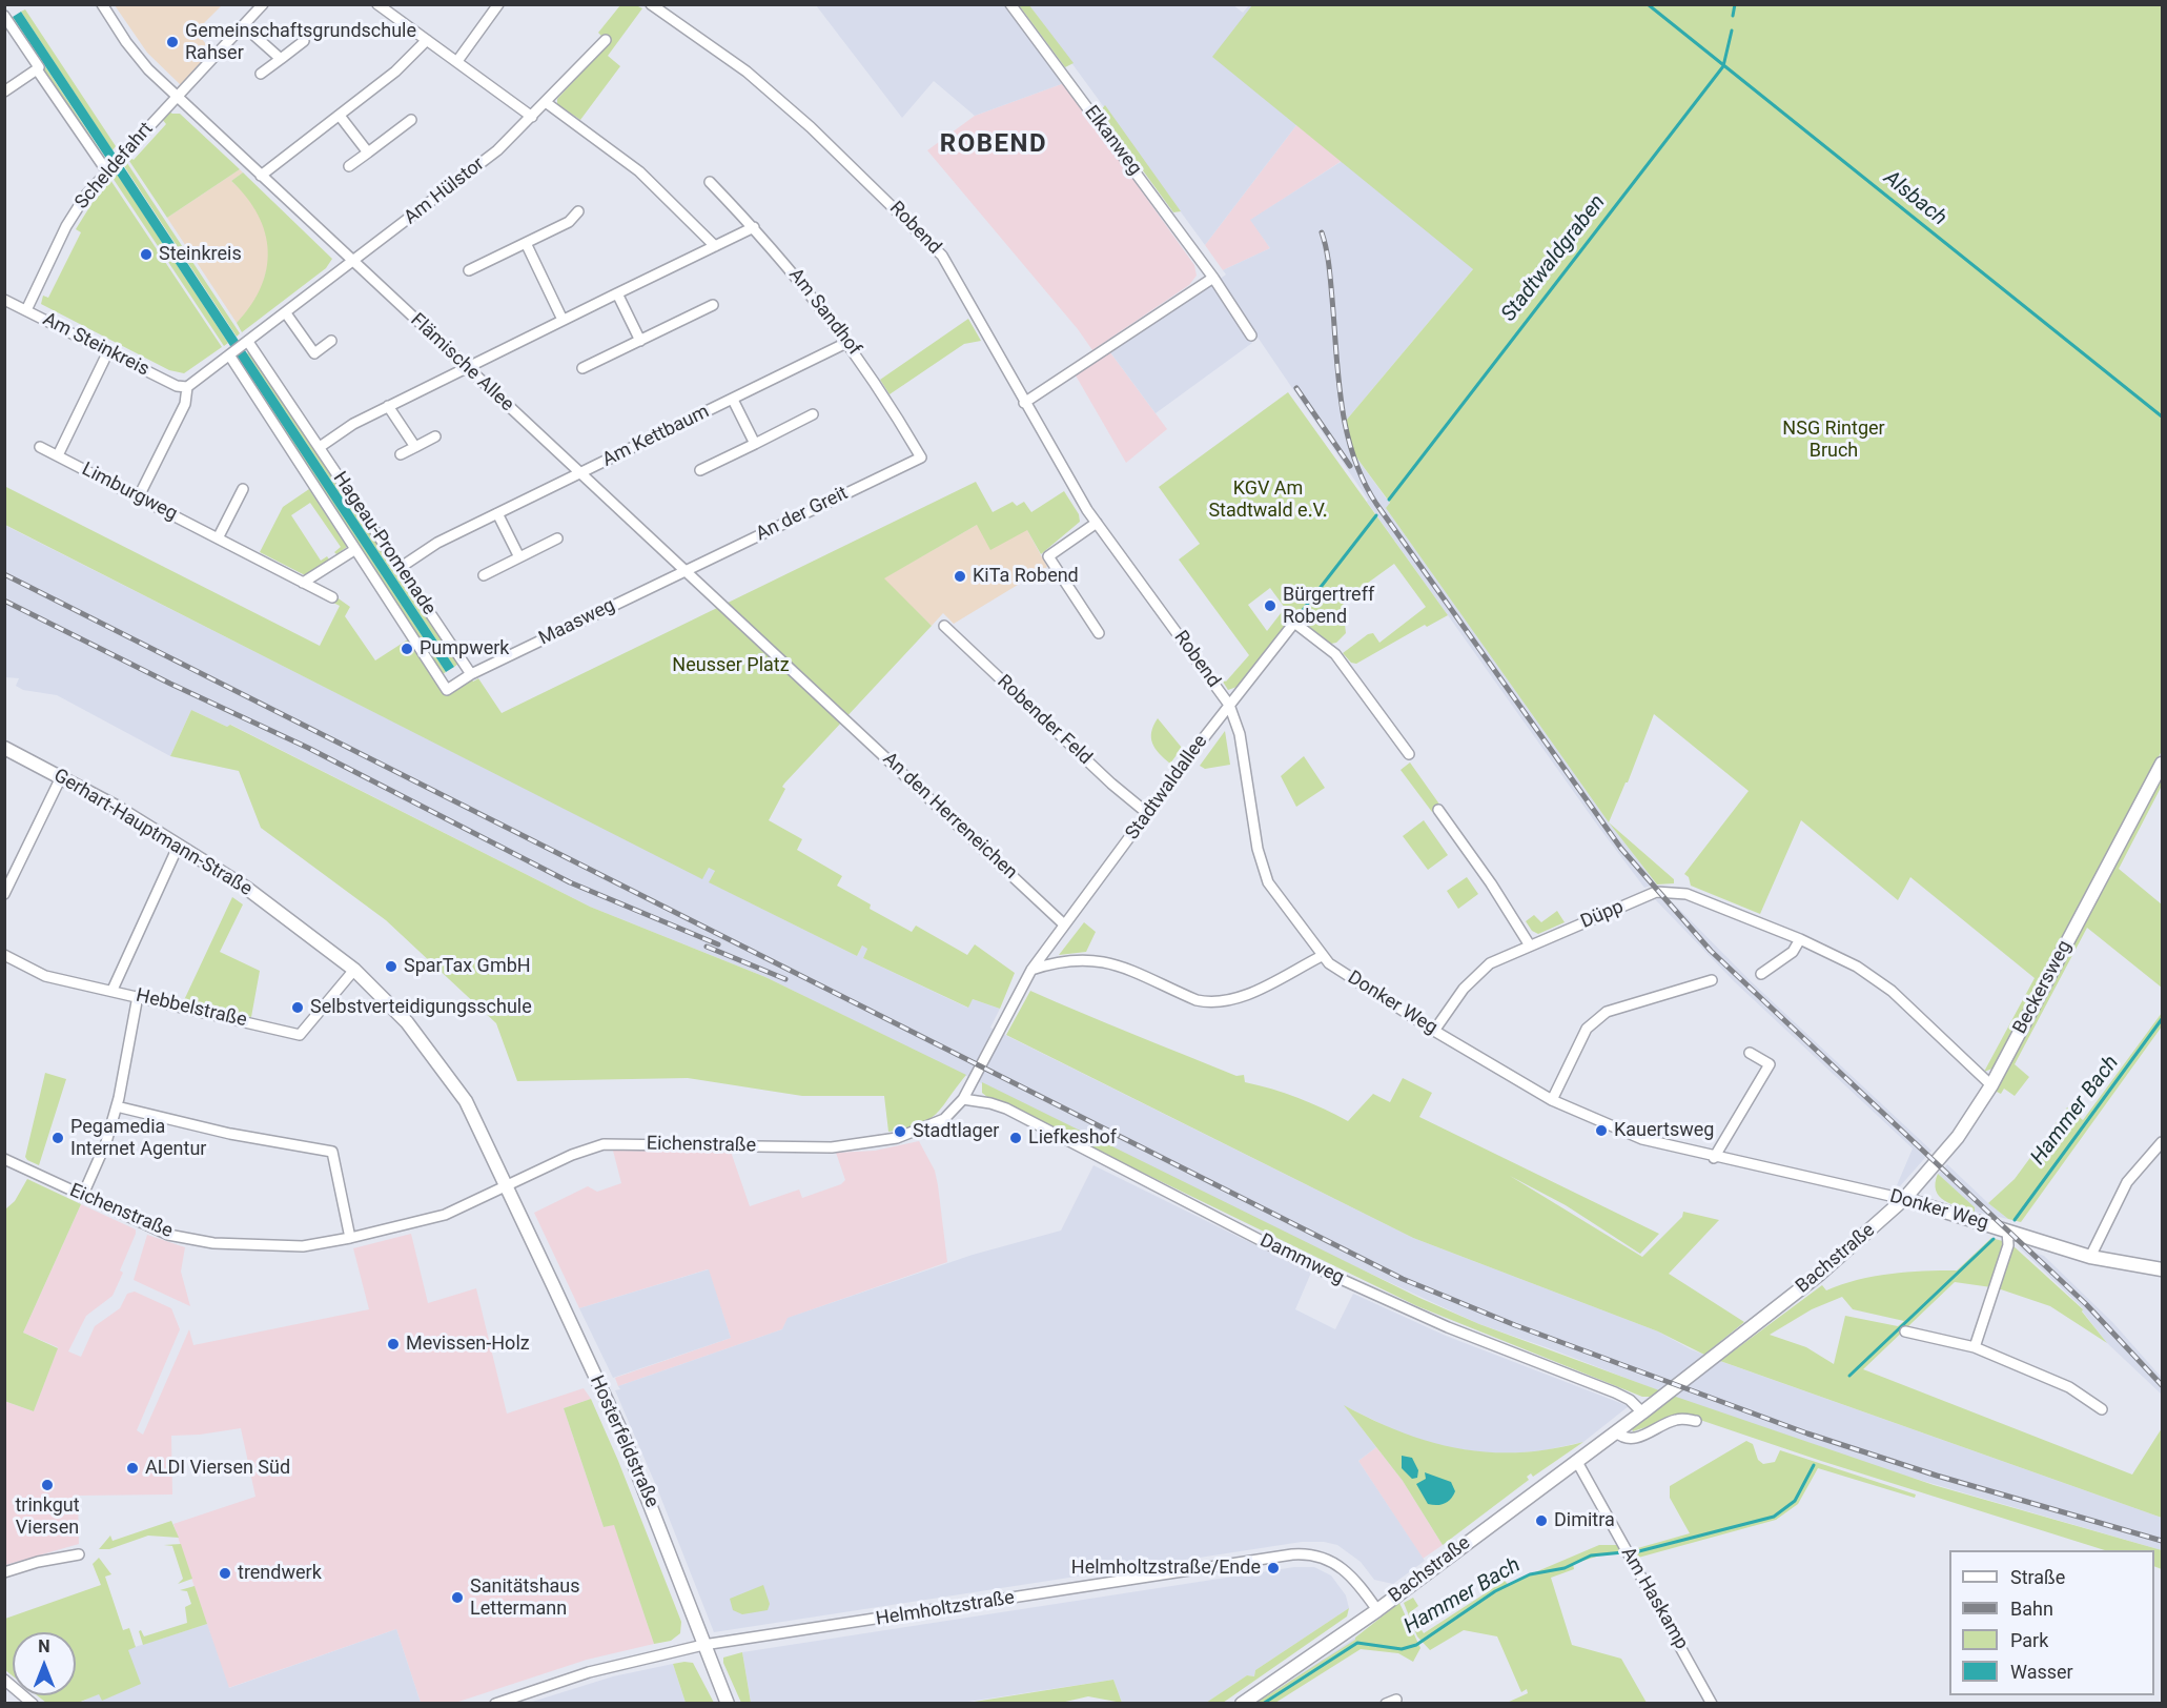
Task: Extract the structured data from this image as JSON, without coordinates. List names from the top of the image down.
{
  "streets": {
    "street": [
      "Elkanweg",
      "Scheldefahrt",
      "Am Hülstor",
      "Robend",
      "Am Sandhof",
      "Am Steinkreis",
      "Flämische Allee",
      "Am Kettbaum",
      "Limburgweg",
      "An der Greit",
      "Hageau-Promenade",
      "Maasweg",
      "Robender Feld",
      "Stadtwaldallee",
      "An den Herreneichen",
      "Gerhart-Hauptmann-Straße",
      "Düpp",
      "Beckersweg",
      "Donker Weg",
      "Hebbelstraße",
      "Eichenstraße",
      "Bachstraße",
      "Dammweg",
      "Hosterfeldstraße",
      "Am Haskamp",
      "Helmholtzstraße"
    ]
  },
  "crossings": [
    ["Scheldefahrt", "Am Steinkreis"],
    ["Scheldefahrt", "Flämische Allee"],
    ["Am Hülstor", "Am Steinkreis"],
    ["Am Hülstor", "Flämische Allee"],
    ["Am Hülstor", "Hageau-Promenade"],
    ["Robend", "Stadtwaldallee"],
    ["Robend", "Donker Weg"],
    ["Am Sandhof", "Am Kettbaum"],
    ["Am Sandhof", "An der Greit"],
    ["Flämische Allee", "Am Kettbaum"],
    ["Flämische Allee", "An der Greit"],
    ["Flämische Allee", "Maasweg"],
    ["Flämische Allee", "An den Herreneichen"],
    ["Am Kettbaum", "Hageau-Promenade"],
    ["An der Greit", "Maasweg"],
    ["Hageau-Promenade", "Maasweg"],
    ["Robender Feld", "Stadtwaldallee"],
    ["Stadtwaldallee", "An den Herreneichen"],
    ["Stadtwaldallee", "Donker Weg"],
    ["Stadtwaldallee", "Eichenstraße"],
    ["Gerhart-Hauptmann-Straße", "Hebbelstraße"],
    ["Gerhart-Hauptmann-Straße", "Eichenstraße"],
    ["Gerhart-Hauptmann-Straße", "Hosterfeldstraße"],
    ["Düpp", "Beckersweg"],
    ["Düpp", "Donker Weg"],
    ["Beckersweg", "Donker Weg"],
    ["Beckersweg", "Bachstraße"],
    ["Donker Weg", "Bachstraße"],
    ["Eichenstraße", "Dammweg"],
    ["Eichenstraße", "Hosterfeldstraße"],
    ["Bachstraße", "Dammweg"],
    ["Bachstraße", "Am Haskamp"],
    ["Bachstraße", "Helmholtzstraße"],
    ["Hosterfeldstraße", "Helmholtzstraße"]
  ],
  "districts": ["ROBEND"],
  "water": ["Alsbach", "Stadtwaldgraben", "Hammer Bach"],
  "parks": ["NSG Rintger Bruch", "KGV Am Stadtwald e.V.", "Neusser Platz"],
  "places": [
    "Gemeinschaftsgrundschule Rahser",
    "Steinkreis",
    "KiTa Robend",
    "Bürgertreff Robend",
    "Pumpwerk",
    "SparTax GmbH",
    "Selbstverteidigungsschule",
    "Kauertsweg",
    "Stadtlager",
    "Pegamedia Internet Agentur",
    "Liefkeshof",
    "Mevissen-Holz",
    "ALDI Viersen Süd",
    "trinkgut Viersen",
    "Dimitra",
    "Helmholtzstraße/Ende",
    "trendwerk",
    "Sanitätshaus Lettermann"
  ],
  "legend": [
    "Straße",
    "Bahn",
    "Park",
    "Wasser"
  ],
  "north": "top"
}
